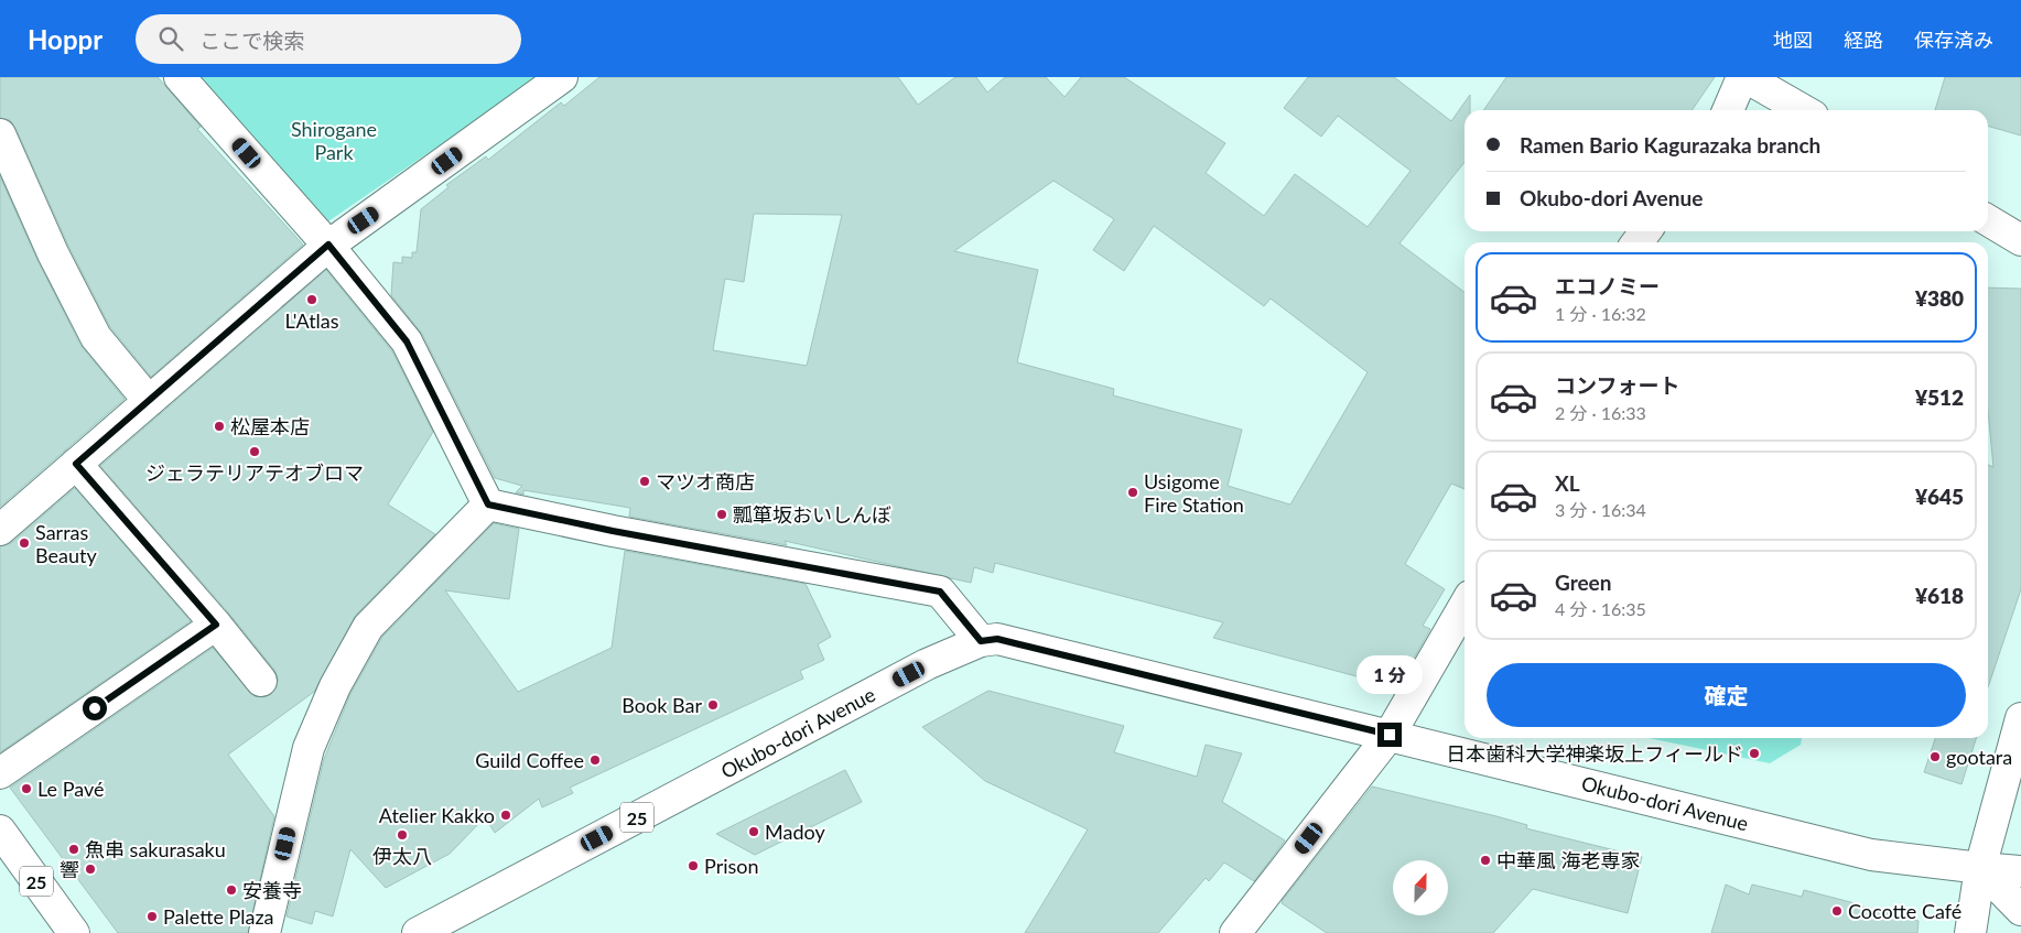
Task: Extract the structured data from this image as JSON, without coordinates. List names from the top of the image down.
{
  "streets": {
    "street": ["Okubo-dori Avenue", "25"]
  },
  "crossings": [
    ["Okubo-dori Avenue", "25"]
  ],
  "parks": ["Shirogane Park"],
  "places": [
    "L'Atlas",
    "松屋本店",
    "ジェラテリアテオブロマ",
    "マツオ商店",
    "Usigome Fire Station",
    "瓢箪坂おいしんぼ",
    "Sarras Beauty",
    "Book Bar",
    "日本歯科大学神楽坂上フィールド",
    "gootara",
    "Guild Coffee",
    "Le Pavé",
    "Atelier Kakko",
    "Madoy",
    "伊太八",
    "魚串 sakurasaku",
    "中華風 海老専家",
    "Prison",
    "響",
    "安養寺",
    "Cocotte Café",
    "Palette Plaza"
  ],
  "north": "top",
  "page": {
    "header": "Hoppr",
    "search": "ここで検索",
    "nav": ["地図", "経路", "保存済み"],
    "banner": ["Ramen Bario Kagurazaka branch", "Okubo-dori Avenue"],
    "list": [
      {
        "name": "エコノミー",
        "note": "1 分 · 16:32",
        "value": "¥380"
      },
      {
        "name": "コンフォート",
        "note": "2 分 · 16:33",
        "value": "¥512"
      },
      {
        "name": "XL",
        "note": "3 分 · 16:34",
        "value": "¥645"
      },
      {
        "name": "Green",
        "note": "4 分 · 16:35",
        "value": "¥618"
      }
    ],
    "buttons": "確定",
    "bubble": "1 分"
  }
}
